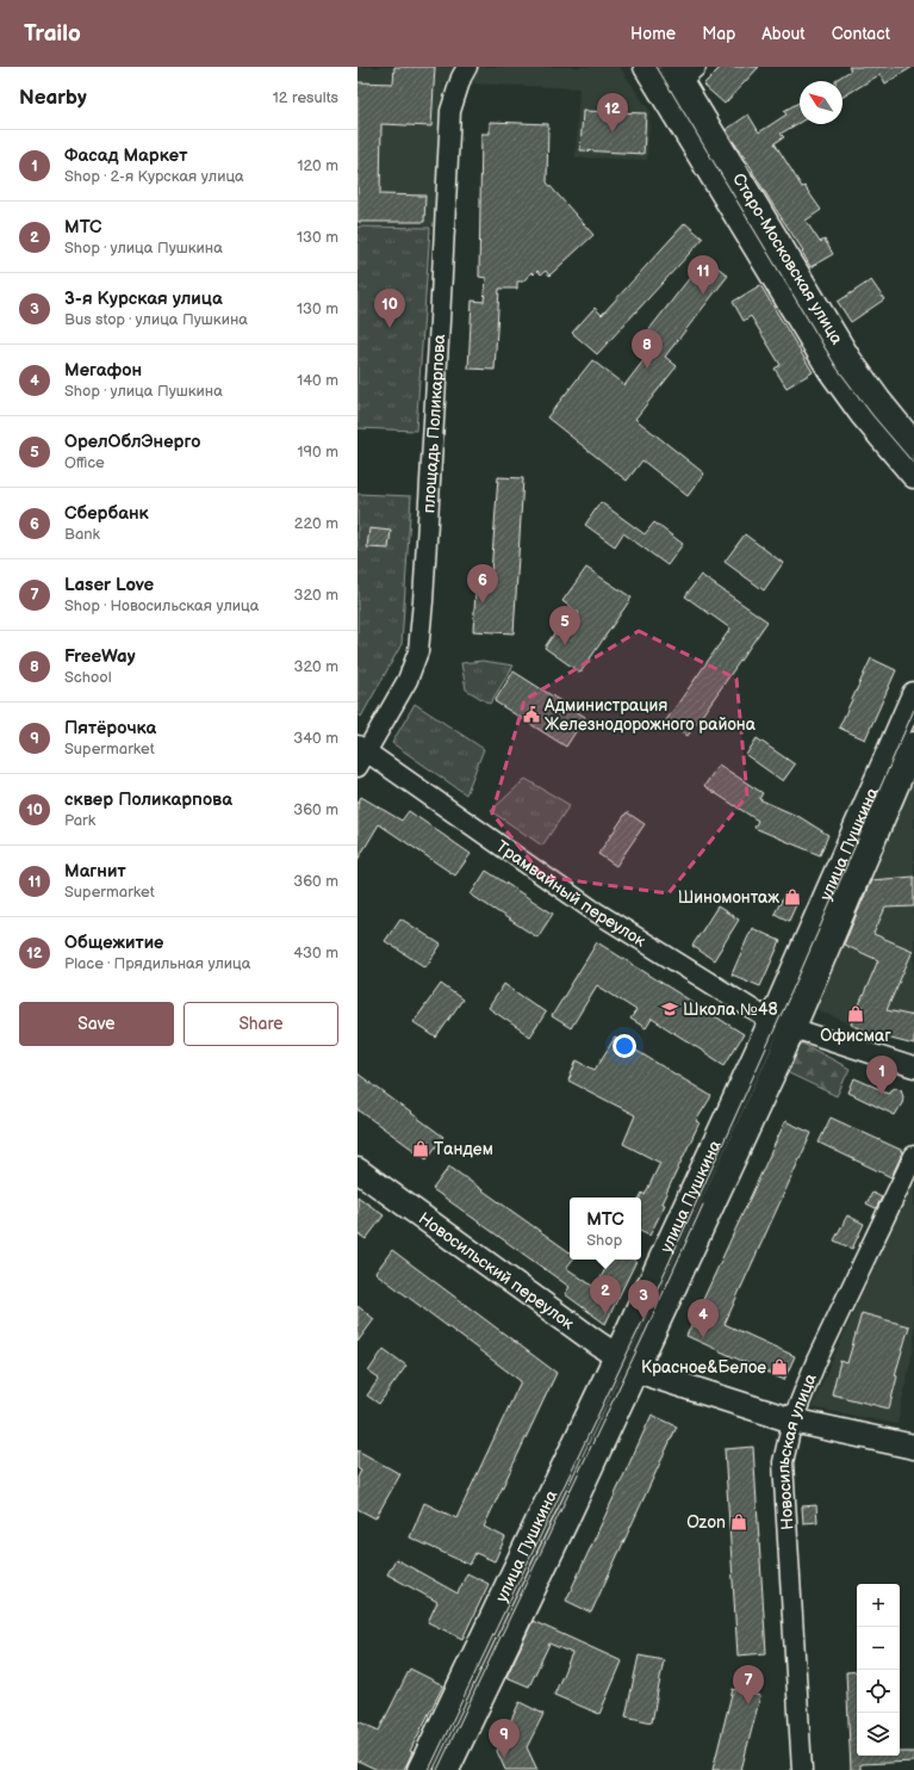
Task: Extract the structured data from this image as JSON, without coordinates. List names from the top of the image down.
{
  "streets": {
    "main road": ["Старо-Московская улица", "улица Пушкина", "Новосильский переулок"],
    "street": ["площадь Поликарпова", "Трамвайный переулок", "Новосильская улица"]
  },
  "crossings": [
    ["площадь Поликарпова", "Трамвайный переулок"],
    ["улица Пушкина", "Трамвайный переулок"],
    ["улица Пушкина", "Новосильский переулок"],
    ["Новосильский переулок", "Новосильская улица"]
  ],
  "places": {
    "public building": ["Администрация Железнодорожного района"],
    "shop": [
      "Шиномонтаж",
      "Офисмаг",
      "Тандем",
      "Красное&Белое",
      "Ozon"
    ],
    "school or university": ["Школа №48"]
  },
  "north": "top left",
  "page": {
    "header": "Trailo",
    "nav": [
      "Home",
      "Map",
      "About",
      "Contact"
    ],
    "heading": ["Nearby", "12 results"],
    "pins": [
      "12",
      "11",
      "10",
      "8",
      "6",
      "5",
      "1",
      "2",
      "3",
      "4",
      "7",
      "9"
    ],
    "list": [
      {
        "mark": "1",
        "name": "Фасад Маркет",
        "note": "Shop · 2-я Курская улица",
        "value": "120 m"
      },
      {
        "mark": "2",
        "name": "МТС",
        "note": "Shop · улица Пушкина",
        "value": "130 m"
      },
      {
        "mark": "3",
        "name": "3-я Курская улица",
        "note": "Bus stop · улица Пушкина",
        "value": "130 m"
      },
      {
        "mark": "4",
        "name": "Мегафон",
        "note": "Shop · улица Пушкина",
        "value": "140 m"
      },
      {
        "mark": "5",
        "name": "ОрелОблЭнерго",
        "note": "Office",
        "value": "190 m"
      },
      {
        "mark": "6",
        "name": "Сбербанк",
        "note": "Bank",
        "value": "220 m"
      },
      {
        "mark": "7",
        "name": "Laser Love",
        "note": "Shop · Новосильская улица",
        "value": "320 m"
      },
      {
        "mark": "8",
        "name": "FreeWay",
        "note": "School",
        "value": "320 m"
      },
      {
        "mark": "9",
        "name": "Пятёрочка",
        "note": "Supermarket",
        "value": "340 m"
      },
      {
        "mark": "10",
        "name": "сквер Поликарпова",
        "note": "Park",
        "value": "360 m"
      },
      {
        "mark": "11",
        "name": "Магнит",
        "note": "Supermarket",
        "value": "360 m"
      },
      {
        "mark": "12",
        "name": "Общежитие",
        "note": "Place · Прядильная улица",
        "value": "430 m"
      }
    ],
    "buttons": ["Save", "Share"],
    "popup": ["МТС", "Shop"],
    "map_buttons": ["+", "−"]
  }
}
